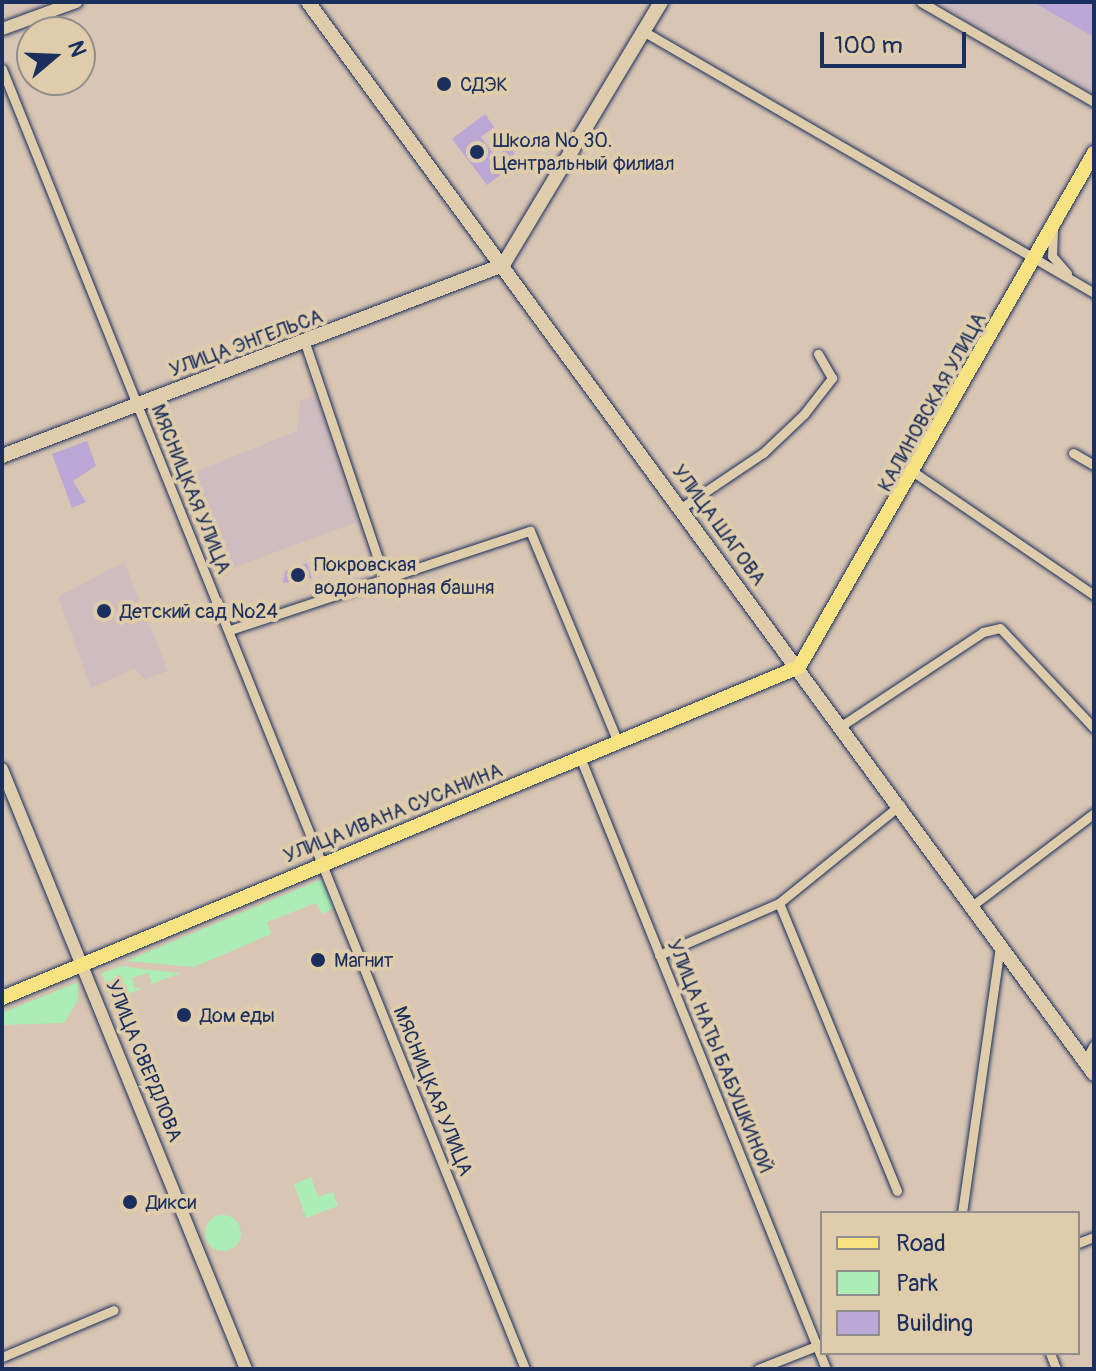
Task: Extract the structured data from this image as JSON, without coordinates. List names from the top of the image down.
{
  "streets": {
    "main road": [
      "УЛИЦА ЭНГЕЛЬСА",
      "КАЛИНОВСКАЯ УЛИЦА",
      "УЛИЦА ШАГОВА",
      "УЛИЦА ИВАНА СУСАНИНА"
    ],
    "street": ["МЯСНИЦКАЯ УЛИЦА", "УЛИЦА НАТЫ БАБУШКИНОЙ", "УЛИЦА СВЕРДЛОВА"]
  },
  "crossings": [
    ["УЛИЦА ЭНГЕЛЬСА", "МЯСНИЦКАЯ УЛИЦА"],
    ["УЛИЦА ЭНГЕЛЬСА", "УЛИЦА ШАГОВА"],
    ["КАЛИНОВСКАЯ УЛИЦА", "УЛИЦА ШАГОВА"],
    ["КАЛИНОВСКАЯ УЛИЦА", "УЛИЦА ИВАНА СУСАНИНА"],
    ["МЯСНИЦКАЯ УЛИЦА", "УЛИЦА ИВАНА СУСАНИНА"],
    ["УЛИЦА ШАГОВА", "УЛИЦА ИВАНА СУСАНИНА"],
    ["УЛИЦА ИВАНА СУСАНИНА", "УЛИЦА НАТЫ БАБУШКИНОЙ"],
    ["УЛИЦА ИВАНА СУСАНИНА", "УЛИЦА СВЕРДЛОВА"]
  ],
  "places": [
    "СДЭК",
    "Школа № 30. Центральный филиал",
    "Покровская водонапорная башня",
    "Детский сад №24",
    "Магнит",
    "Дом еды",
    "Дикси"
  ],
  "legend": ["Road", "Park", "Building"],
  "scale_bar": "100 m",
  "north": "right"
}
